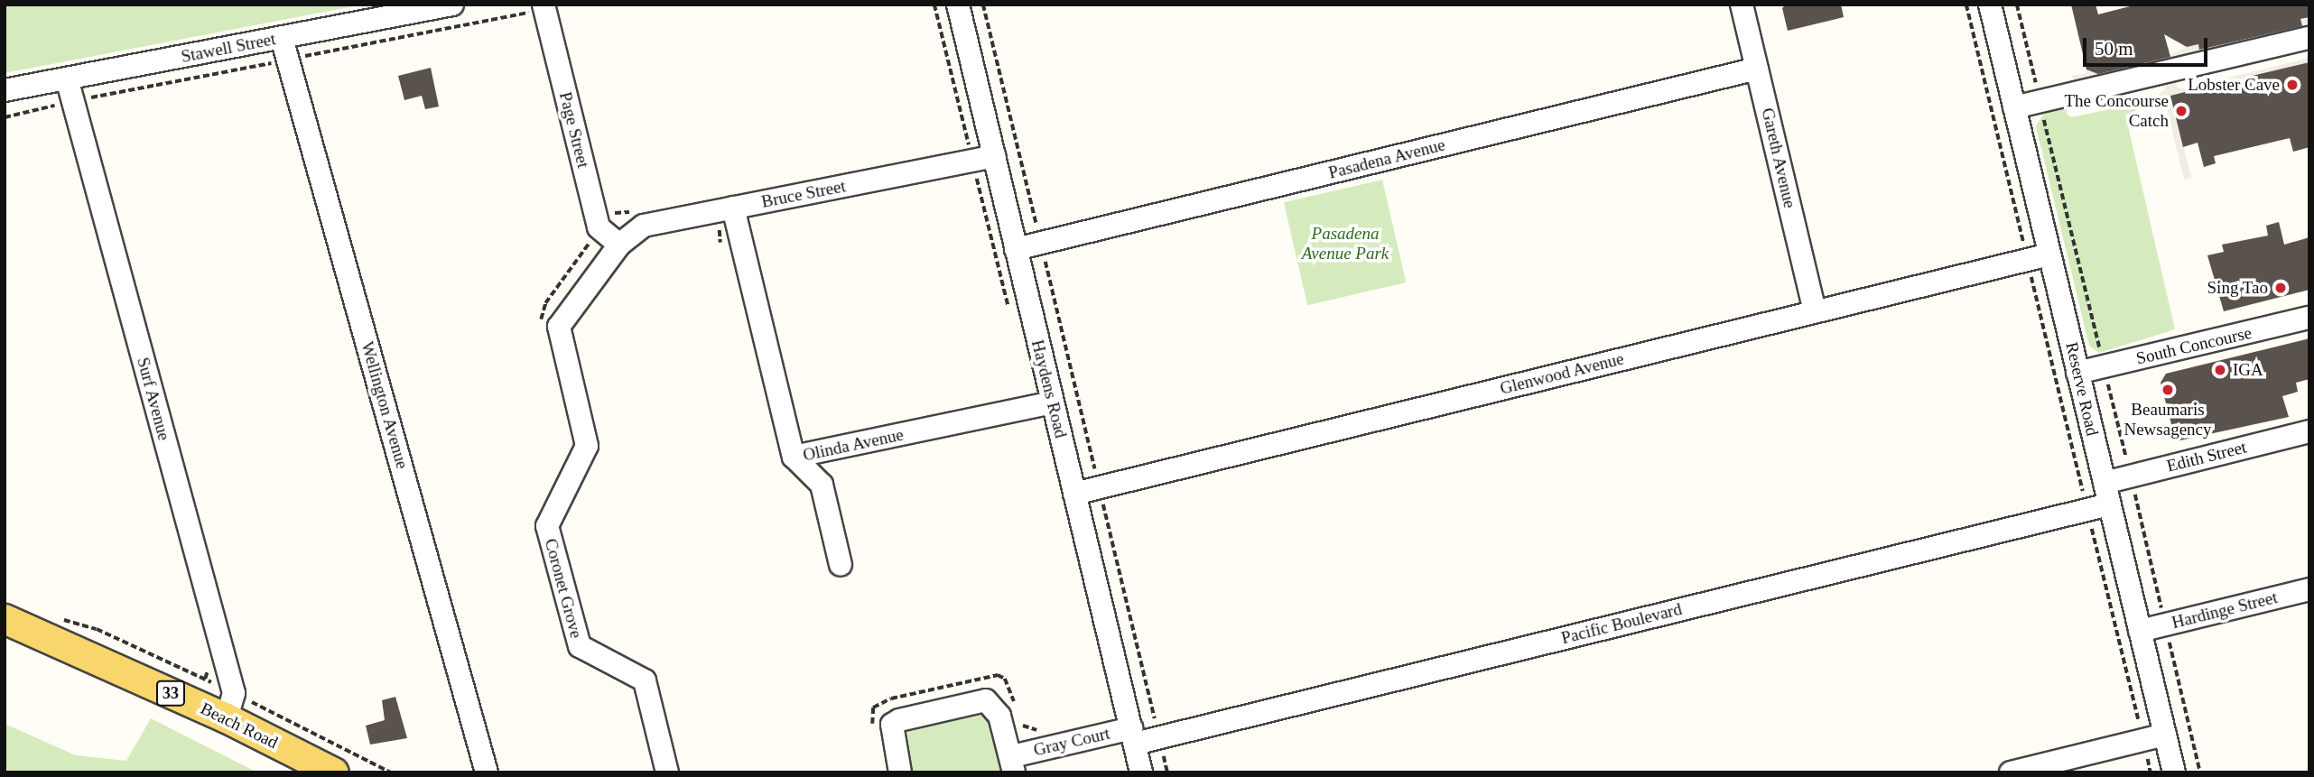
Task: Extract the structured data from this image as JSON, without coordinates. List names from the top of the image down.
{
  "streets": {
    "main road": ["33", "Beach Road"],
    "street": [
      "Stawell Street",
      "Page Street",
      "Gareth Avenue",
      "Pasadena Avenue",
      "Bruce Street",
      "South Concourse",
      "Glenwood Avenue",
      "Haydens Road",
      "Reserve Road",
      "Surf Avenue",
      "Wellington Avenue",
      "Olinda Avenue",
      "Edith Street",
      "Coronet Grove",
      "Hardinge Street",
      "Pacific Boulevard",
      "Gray Court"
    ]
  },
  "crossings": [
    ["Stawell Street", "Surf Avenue"],
    ["Stawell Street", "Wellington Avenue"],
    ["Gareth Avenue", "Pasadena Avenue"],
    ["Gareth Avenue", "Glenwood Avenue"],
    ["Pasadena Avenue", "Haydens Road"],
    ["Bruce Street", "Haydens Road"],
    ["Bruce Street", "Olinda Avenue"],
    ["Bruce Street", "Coronet Grove"],
    ["South Concourse", "Reserve Road"],
    ["Glenwood Avenue", "Haydens Road"],
    ["Glenwood Avenue", "Reserve Road"],
    ["Haydens Road", "Olinda Avenue"],
    ["Haydens Road", "Pacific Boulevard"],
    ["Haydens Road", "Gray Court"],
    ["Reserve Road", "Edith Street"],
    ["Reserve Road", "Hardinge Street"],
    ["Reserve Road", "Pacific Boulevard"],
    ["Surf Avenue", "Beach Road"],
    ["Edith Street", "Pacific Boulevard"],
    ["Pacific Boulevard", "Gray Court"]
  ],
  "parks": ["Pasadena Avenue Park"],
  "places": [
    "Lobster Cave",
    "The Concourse Catch",
    "Sing Tao",
    "IGA",
    "Beaumaris Newsagency"
  ],
  "scale_bar": "50 m"
}
